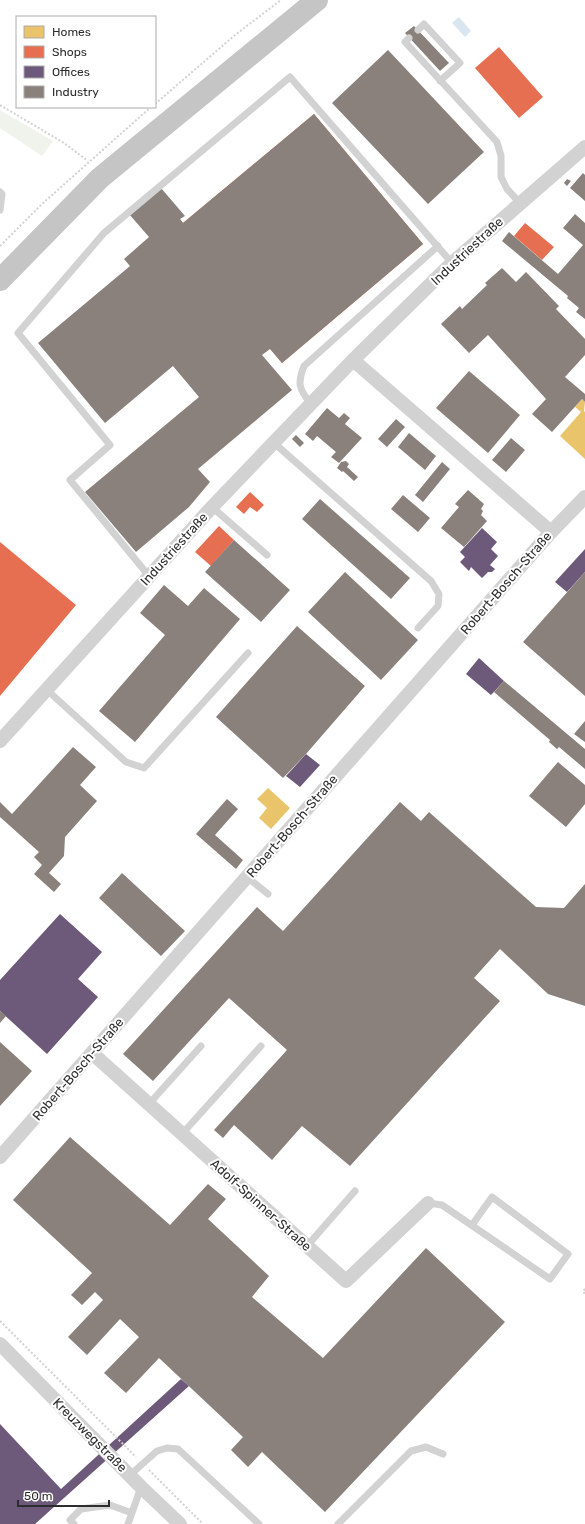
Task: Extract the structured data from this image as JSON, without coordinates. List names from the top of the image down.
{
  "streets": {
    "street": [
      "Industriestraße",
      "Robert-Bosch-Straße",
      "Adolf-Spinner-Straße",
      "Kreuzwegstraße"
    ]
  },
  "crossings": [
    ["Robert-Bosch-Straße", "Adolf-Spinner-Straße"]
  ],
  "legend": [
    "Homes",
    "Shops",
    "Offices",
    "Industry"
  ],
  "scale_bar": "50 m"
}
